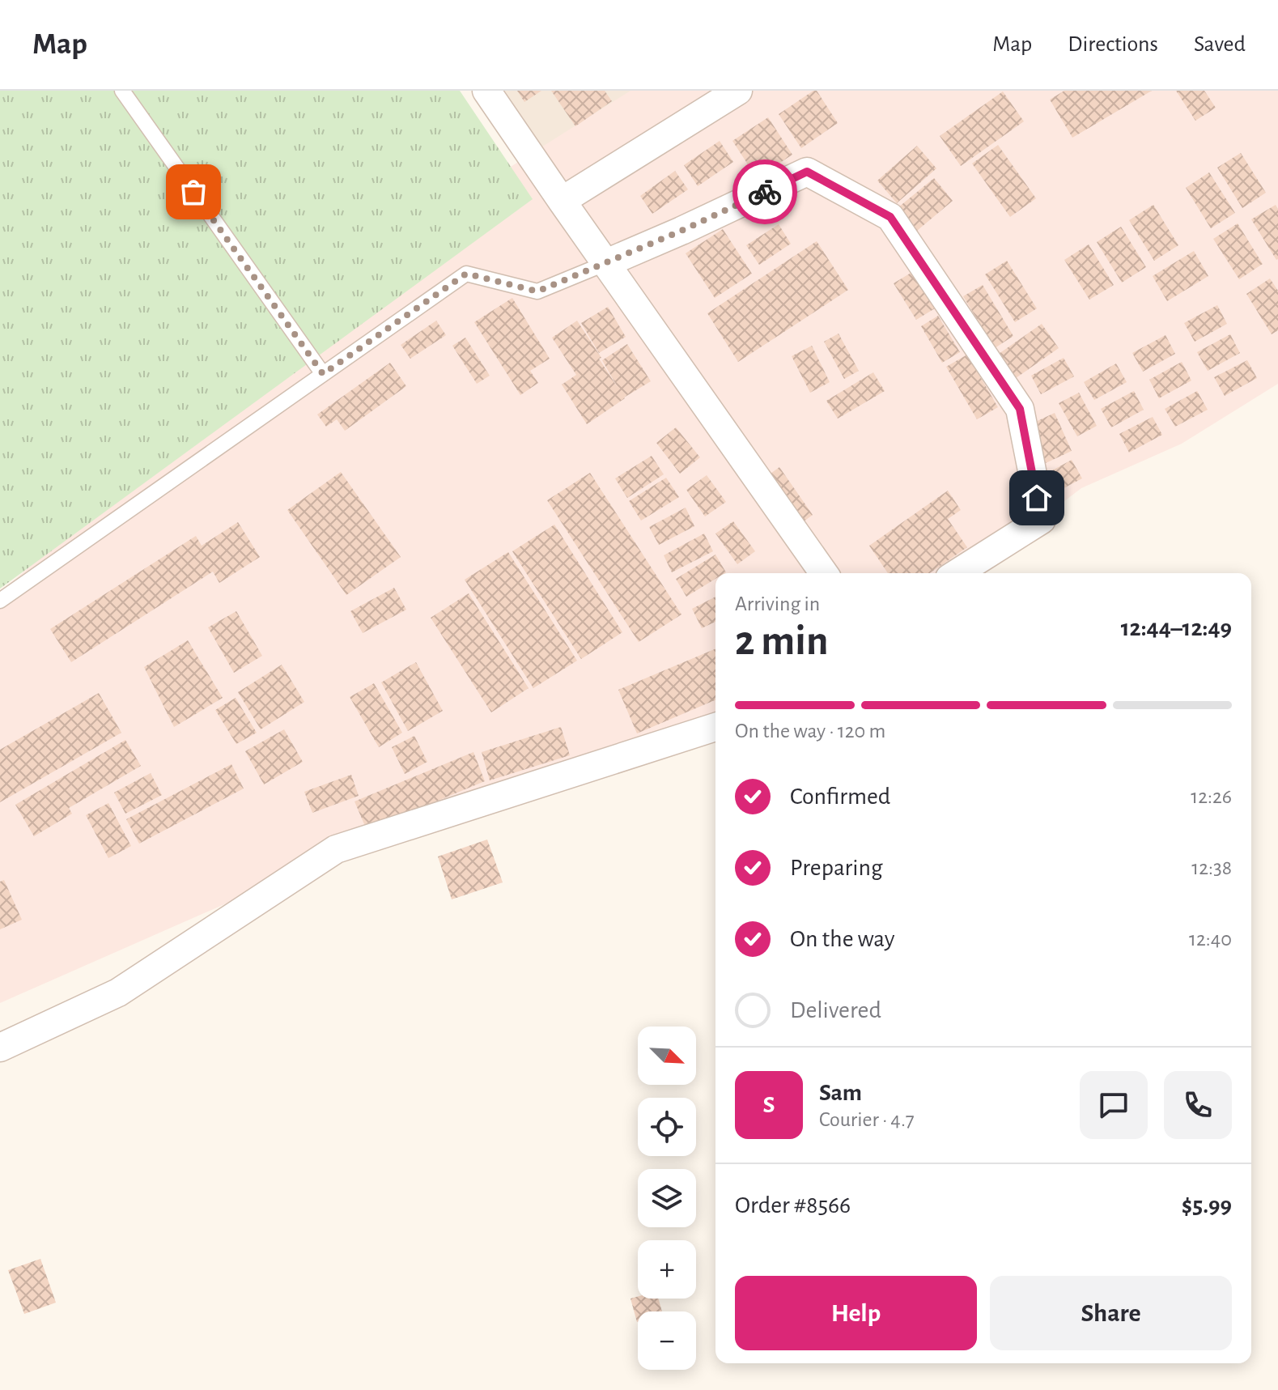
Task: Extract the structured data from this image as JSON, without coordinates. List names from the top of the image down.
{
  "north": "bottom right",
  "page": {
    "header": "Map",
    "nav": ["Map", "Directions", "Saved"],
    "heading": ["2 min", "Arriving in", "12:44–12:49"],
    "panel": [
      "Sam",
      "Courier · 4.7",
      "Order #8566",
      "$5.99"
    ],
    "bar": "On the way · 120 m",
    "list": [
      ["Confirmed", "12:26"],
      ["Preparing", "12:38"],
      ["On the way", "12:40"],
      "Delivered"
    ],
    "map_buttons": ["+", "−"],
    "round": "S",
    "buttons": ["Help", "Share"]
  }
}
